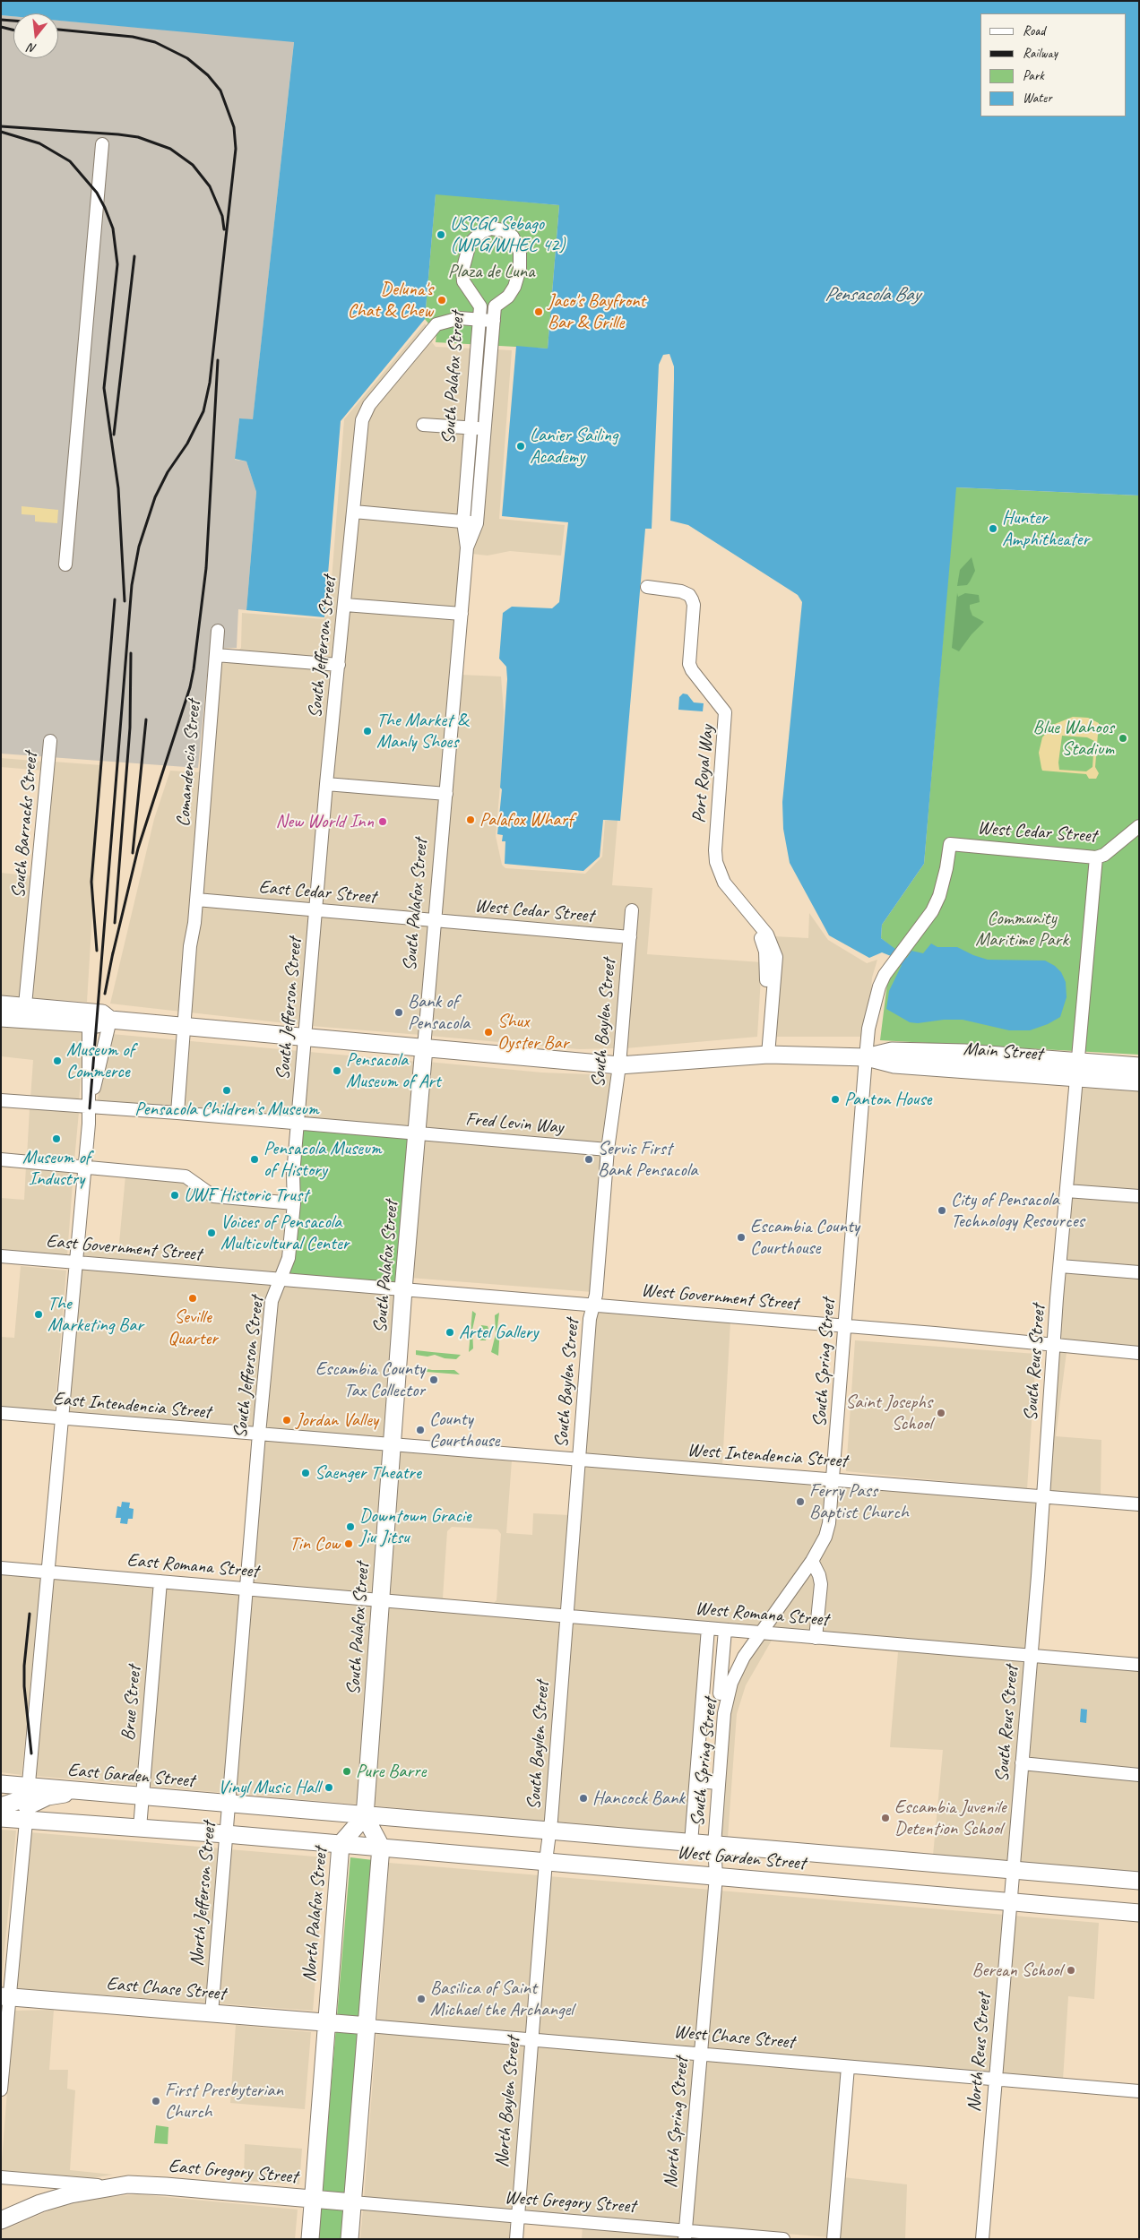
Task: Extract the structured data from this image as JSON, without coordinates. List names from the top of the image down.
{
  "streets": {
    "main road": [
      "South Palafox Street",
      "Main Street",
      "East Garden Street",
      "West Garden Street",
      "North Palafox Street",
      "East Chase Street",
      "West Chase Street",
      "East Gregory Street"
    ],
    "street": [
      "South Jefferson Street",
      "Comandencia Street",
      "Port Royal Way",
      "South Barracks Street",
      "West Cedar Street",
      "East Cedar Street",
      "South Baylen Street",
      "Fred Levin Way",
      "East Government Street",
      "West Government Street",
      "South Spring Street",
      "South Reus Street",
      "East Intendencia Street",
      "West Intendencia Street",
      "East Romana Street",
      "West Romana Street",
      "Brue Street",
      "North Jefferson Street",
      "North Reus Street",
      "North Baylen Street",
      "North Spring Street",
      "West Gregory Street"
    ]
  },
  "crossings": [
    ["South Palafox Street", "South Jefferson Street"],
    ["South Palafox Street", "West Cedar Street"],
    ["South Palafox Street", "East Cedar Street"],
    ["South Palafox Street", "Main Street"],
    ["South Palafox Street", "Fred Levin Way"],
    ["South Palafox Street", "East Government Street"],
    ["South Palafox Street", "West Government Street"],
    ["South Palafox Street", "East Intendencia Street"],
    ["South Palafox Street", "West Intendencia Street"],
    ["South Palafox Street", "East Romana Street"],
    ["South Palafox Street", "West Romana Street"],
    ["South Palafox Street", "East Garden Street"],
    ["South Palafox Street", "West Garden Street"],
    ["South Palafox Street", "North Palafox Street"],
    ["South Jefferson Street", "East Cedar Street"],
    ["South Jefferson Street", "Main Street"],
    ["South Jefferson Street", "Fred Levin Way"],
    ["South Jefferson Street", "East Government Street"],
    ["South Jefferson Street", "East Intendencia Street"],
    ["South Jefferson Street", "East Romana Street"],
    ["South Jefferson Street", "East Garden Street"],
    ["South Jefferson Street", "North Jefferson Street"],
    ["Comandencia Street", "East Cedar Street"],
    ["Comandencia Street", "Main Street"],
    ["Comandencia Street", "Fred Levin Way"],
    ["Port Royal Way", "Main Street"],
    ["South Barracks Street", "Main Street"],
    ["West Cedar Street", "East Cedar Street"],
    ["West Cedar Street", "South Baylen Street"],
    ["West Cedar Street", "South Spring Street"],
    ["West Cedar Street", "South Reus Street"],
    ["South Baylen Street", "Main Street"],
    ["South Baylen Street", "Fred Levin Way"],
    ["South Baylen Street", "West Government Street"],
    ["South Baylen Street", "West Intendencia Street"],
    ["South Baylen Street", "West Romana Street"],
    ["South Baylen Street", "West Garden Street"],
    ["South Baylen Street", "North Baylen Street"],
    ["Main Street", "South Spring Street"],
    ["Main Street", "South Reus Street"],
    ["East Government Street", "West Government Street"],
    ["West Government Street", "South Spring Street"],
    ["West Government Street", "South Reus Street"],
    ["South Spring Street", "West Intendencia Street"],
    ["South Spring Street", "West Romana Street"],
    ["South Spring Street", "West Garden Street"],
    ["South Spring Street", "North Spring Street"],
    ["South Reus Street", "West Intendencia Street"],
    ["South Reus Street", "West Romana Street"],
    ["South Reus Street", "West Garden Street"],
    ["South Reus Street", "North Reus Street"],
    ["East Intendencia Street", "West Intendencia Street"],
    ["East Romana Street", "West Romana Street"],
    ["East Romana Street", "Brue Street"],
    ["Brue Street", "East Garden Street"],
    ["East Garden Street", "West Garden Street"],
    ["East Garden Street", "North Jefferson Street"],
    ["East Garden Street", "North Palafox Street"],
    ["West Garden Street", "North Palafox Street"],
    ["West Garden Street", "North Reus Street"],
    ["West Garden Street", "North Baylen Street"],
    ["West Garden Street", "North Spring Street"],
    ["North Jefferson Street", "East Chase Street"],
    ["North Palafox Street", "East Chase Street"],
    ["North Palafox Street", "West Chase Street"],
    ["North Palafox Street", "East Gregory Street"],
    ["East Chase Street", "West Chase Street"],
    ["West Chase Street", "North Reus Street"],
    ["West Chase Street", "North Baylen Street"],
    ["West Chase Street", "North Spring Street"],
    ["North Baylen Street", "West Gregory Street"],
    ["North Spring Street", "West Gregory Street"],
    ["East Gregory Street", "West Gregory Street"]
  ],
  "water": ["Pensacola Bay"],
  "parks": ["Plaza de Luna", "Community Maritime Park"],
  "places": [
    "USCGC Sebago (WPG/WHEC 42)",
    "Deluna's Chat & Chew",
    "Jaco's Bayfront Bar & Grille",
    "Lanier Sailing Academy",
    "Hunter Amphitheater",
    "The Market & Manly Shoes",
    "Blue Wahoos Stadium",
    "Palafox Wharf",
    "New World Inn",
    "Bank of Pensacola",
    "Shux Oyster Bar",
    "Museum of Commerce",
    "Pensacola Museum of Art",
    "Pensacola Children's Museum",
    "Panton House",
    "Museum of Industry",
    "Pensacola Museum of History",
    "Servis First Bank Pensacola",
    "UWF Historic Trust",
    "City of Pensacola Technology Resources",
    "Voices of Pensacola Multicultural Center",
    "Escambia County Courthouse",
    "Seville Quarter",
    "The Marketing Bar",
    "Artel Gallery",
    "Escambia County Tax Collector",
    "Saint Josephs School",
    "Jordan Valley",
    "County Courthouse",
    "Saenger Theatre",
    "Ferry Pass Baptist Church",
    "Downtown Gracie Jiu Jitsu",
    "Tin Cow",
    "Pure Barre",
    "Vinyl Music Hall",
    "Hancock Bank",
    "Escambia Juvenile Detention School",
    "Berean School",
    "Basilica of Saint Michael the Archangel",
    "First Presbyterian Church"
  ],
  "legend": [
    "Road",
    "Railway",
    "Park",
    "Water"
  ],
  "north": "bottom"
}
